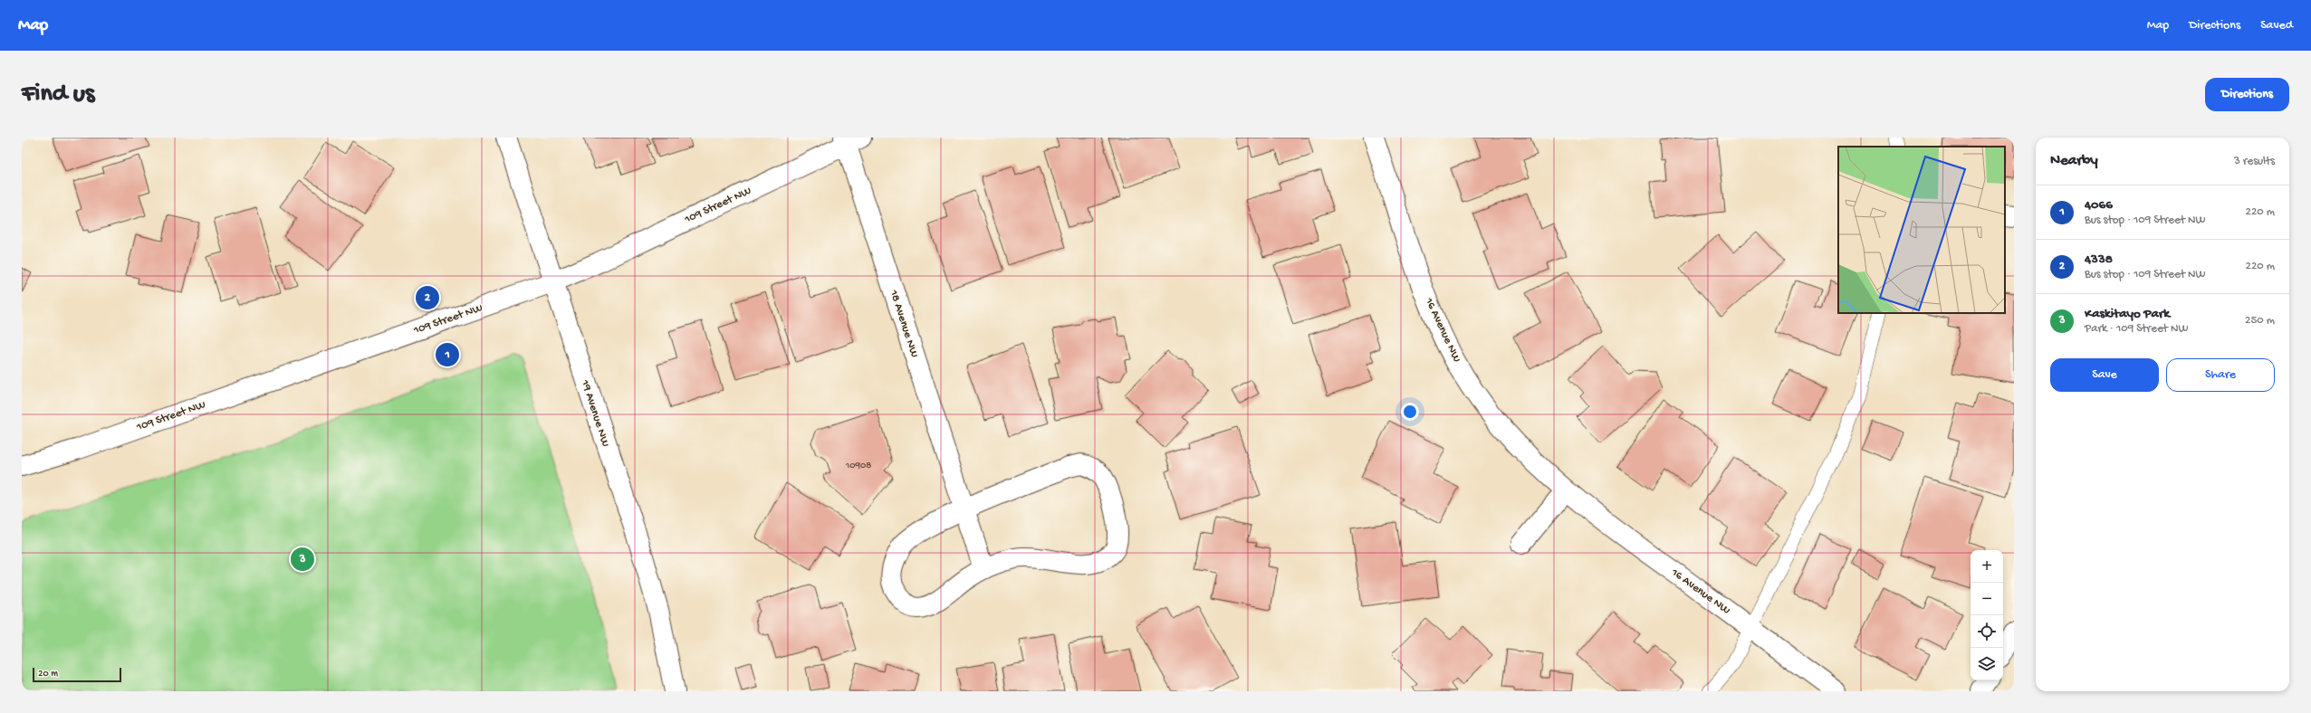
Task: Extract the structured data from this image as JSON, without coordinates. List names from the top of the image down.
{
  "streets": {
    "street": [
      "109 Street NW",
      "18 Avenue NW",
      "16 Avenue NW",
      "19 Avenue NW"
    ]
  },
  "crossings": [
    ["109 Street NW", "18 Avenue NW"],
    ["109 Street NW", "19 Avenue NW"]
  ],
  "house_numbers": ["10908"],
  "scale_bar": "20 m",
  "page": {
    "header": "Map",
    "nav": ["Map", "Directions", "Saved"],
    "buttons": [
      "Directions",
      ["Save", "Share"]
    ],
    "title": "Find us",
    "heading": ["Nearby", "3 results"],
    "list": [
      {
        "mark": "1",
        "name": "4066",
        "note": "Bus stop · 109 Street NW",
        "value": "220 m"
      },
      {
        "mark": "2",
        "name": "4338",
        "note": "Bus stop · 109 Street NW",
        "value": "220 m"
      },
      {
        "mark": "3",
        "name": "Kaskitayo Park",
        "note": "Park · 109 Street NW",
        "value": "250 m"
      }
    ],
    "pins": ["2", "1", "3"],
    "map_buttons": ["+", "−"],
    "scale": "20 m"
  }
}
